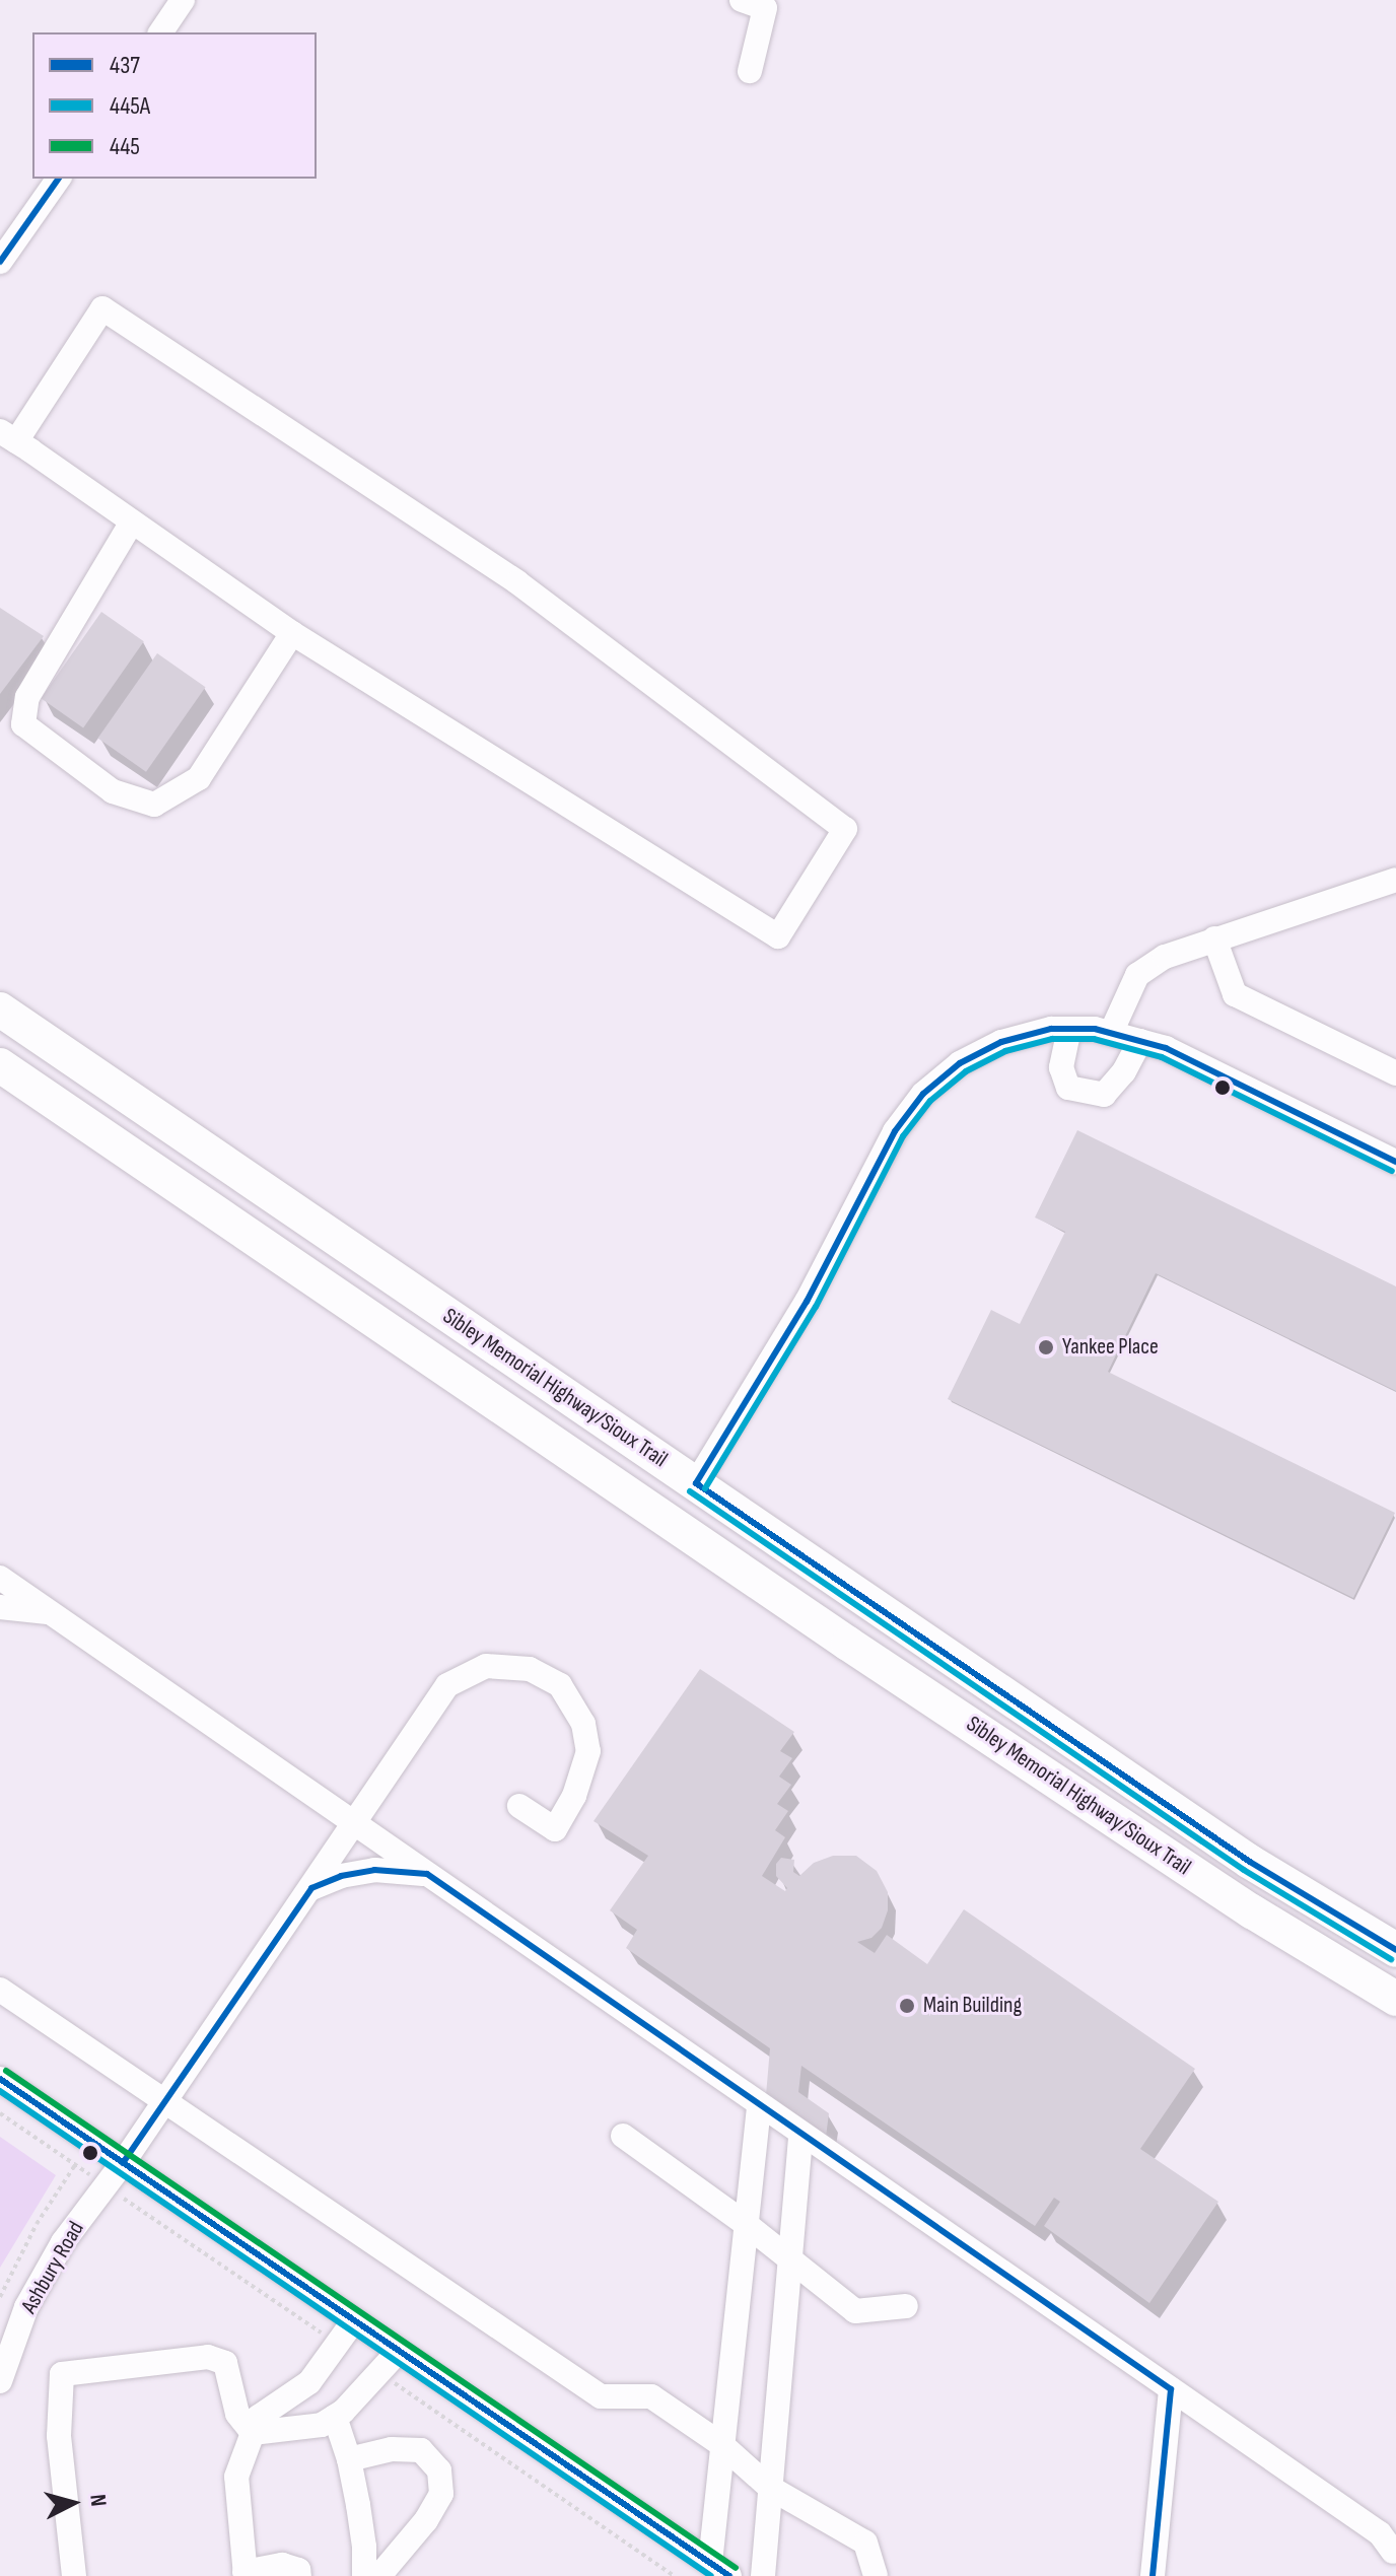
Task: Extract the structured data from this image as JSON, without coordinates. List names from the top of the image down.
{
  "streets": {
    "highway": ["Sibley Memorial Highway/Sioux Trail"],
    "street": ["Ashbury Road"]
  },
  "places": ["Yankee Place", "Main Building"],
  "lines": ["transit line 437", "transit line 445A", "transit line 445"],
  "legend": ["437", "445A", "445"],
  "north": "right"
}
